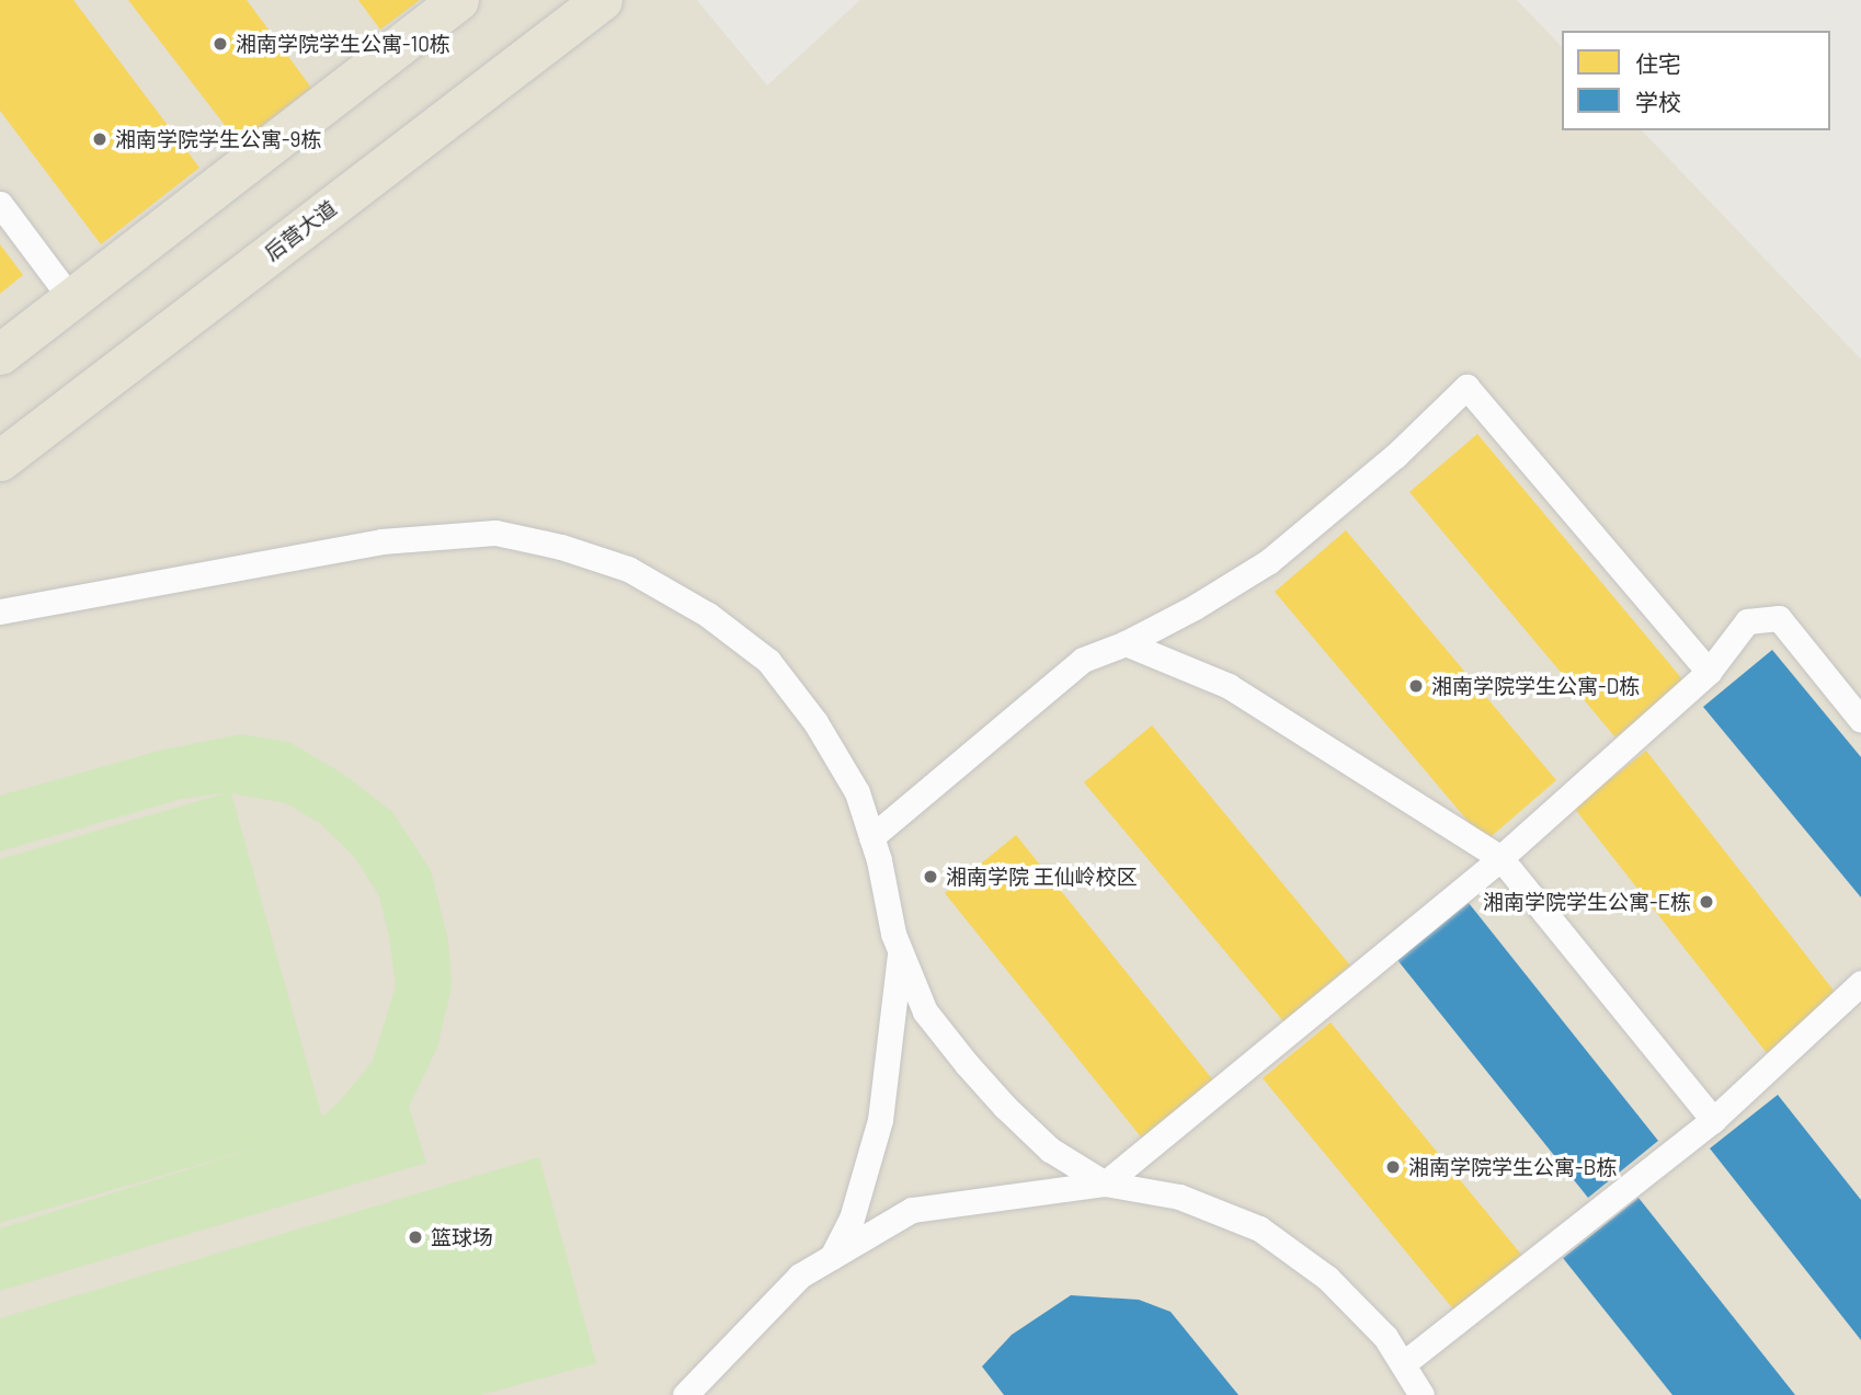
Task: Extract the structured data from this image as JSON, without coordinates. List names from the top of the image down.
{
  "streets": {
    "main road": ["后营大道"]
  },
  "places": [
    "湘南学院学生公寓-10栋",
    "湘南学院学生公寓-9栋",
    "湘南学院学生公寓-D栋",
    "湘南学院 王仙岭校区",
    "湘南学院学生公寓-E栋",
    "湘南学院学生公寓-B栋",
    "篮球场"
  ],
  "legend": ["住宅", "学校"]
}
